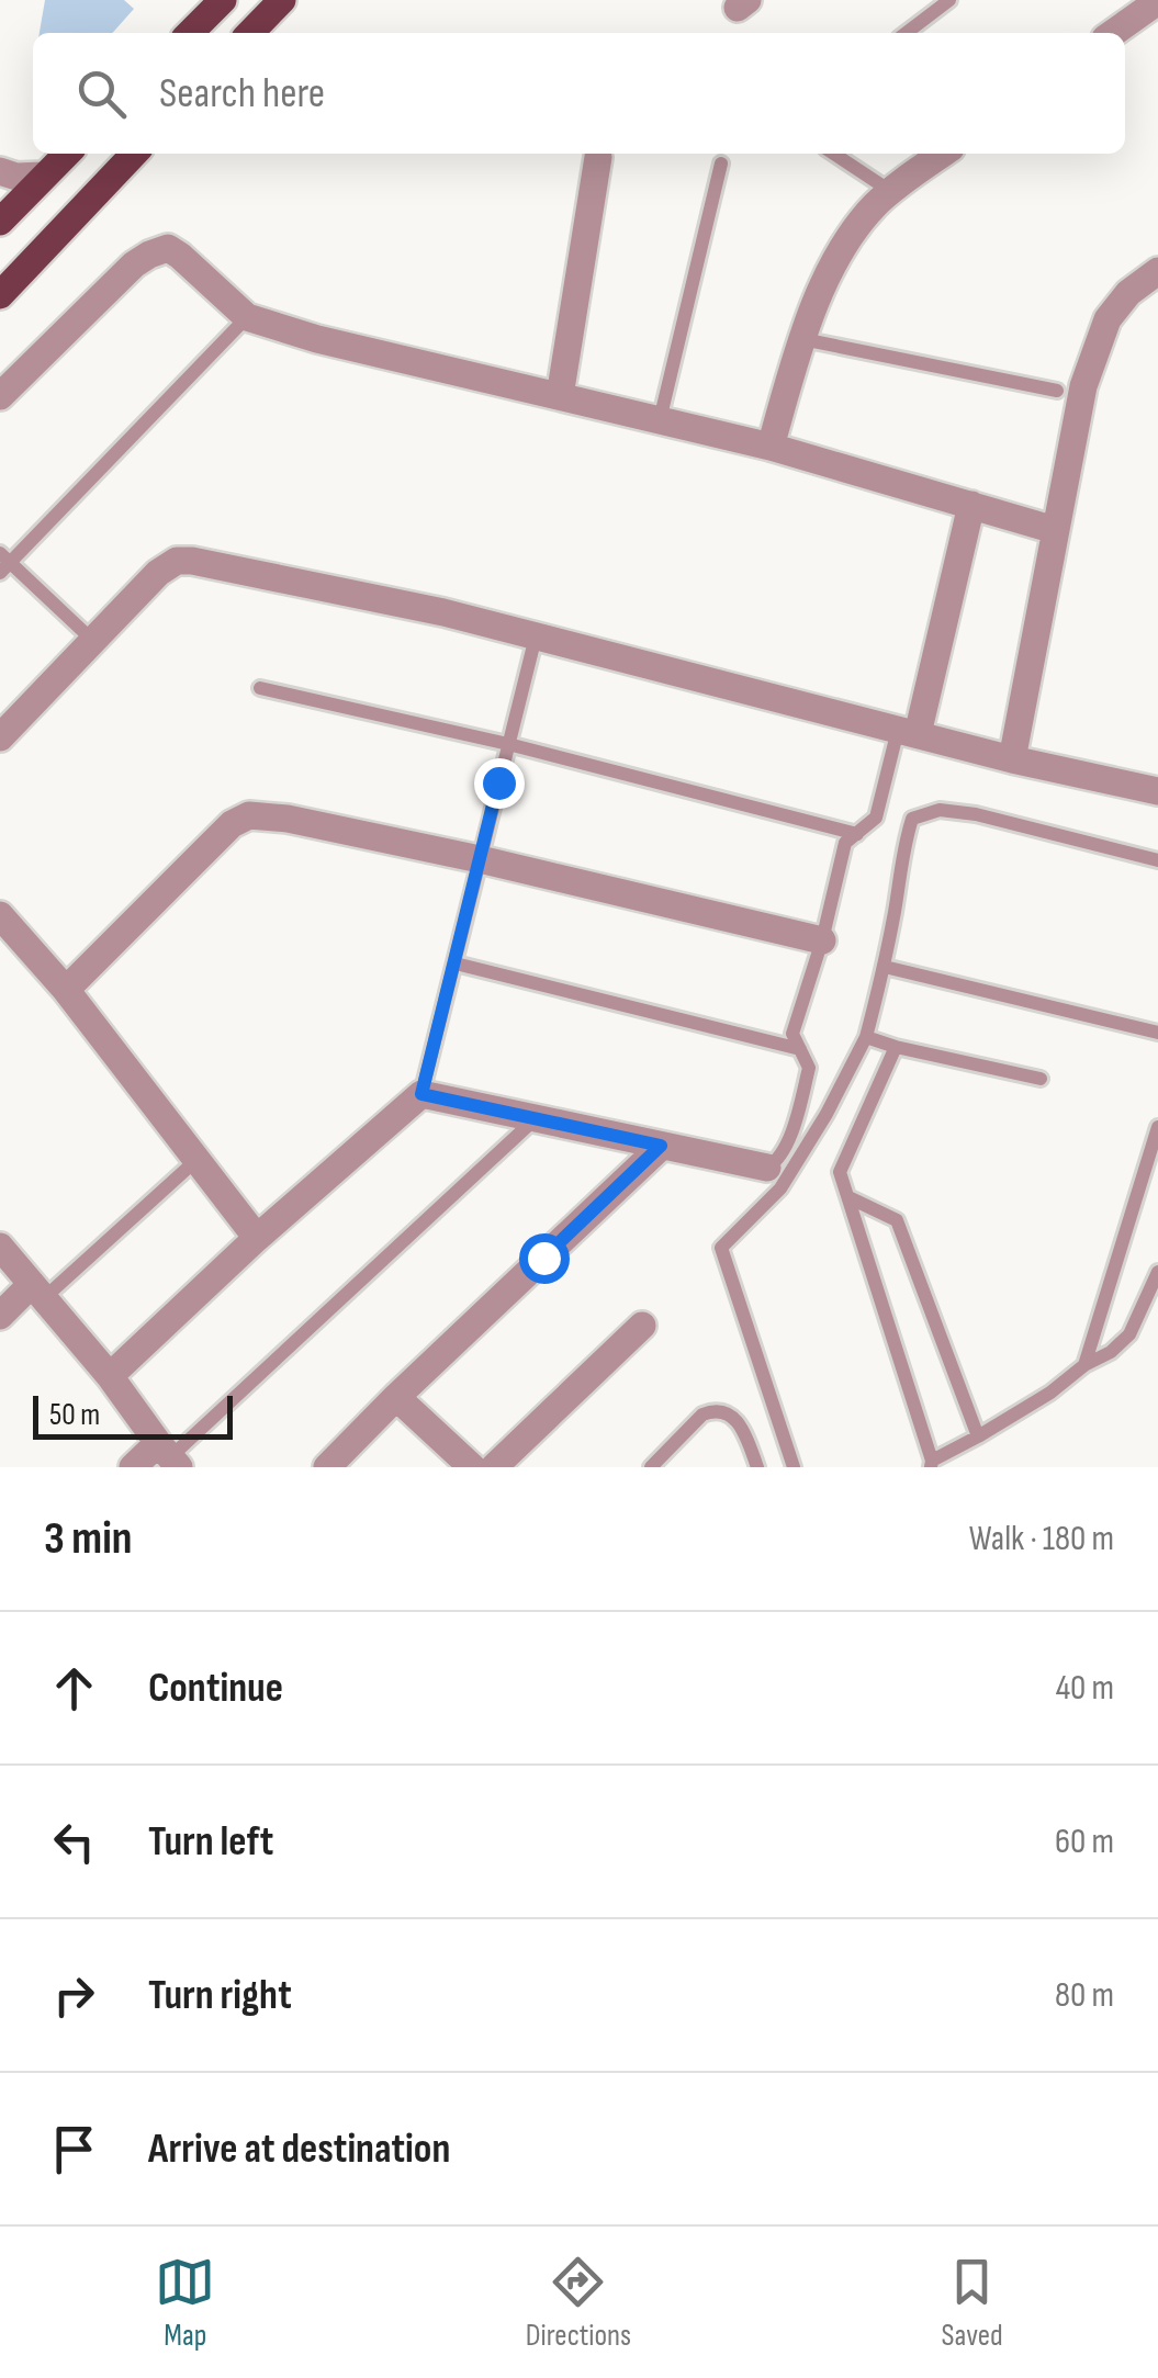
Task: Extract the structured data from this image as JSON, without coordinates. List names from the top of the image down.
{
  "scale_bar": "50 m",
  "page": {
    "search": "Search here",
    "scale": "50 m",
    "heading": ["3 min", "Walk · 180 m"],
    "list": [
      ["Continue", "40 m"],
      ["Turn left", "60 m"],
      ["Turn right", "80 m"],
      "Arrive at destination"
    ],
    "nav": ["Map", "Directions", "Saved"]
  }
}
